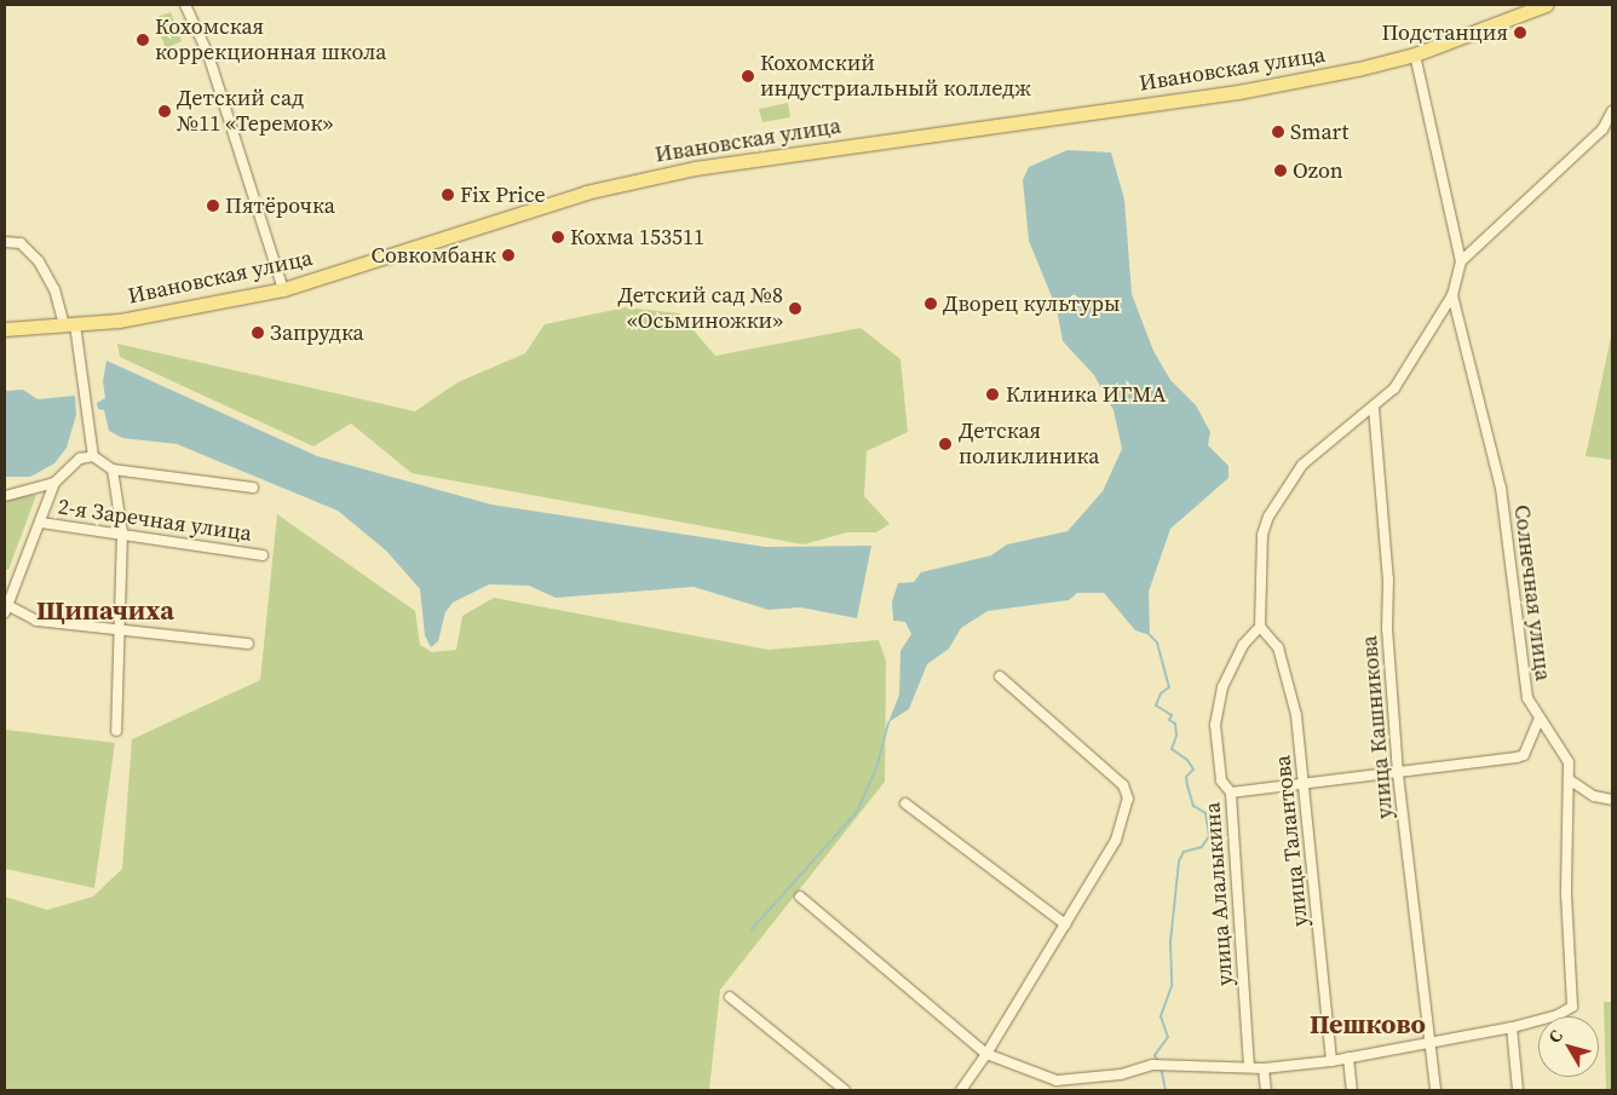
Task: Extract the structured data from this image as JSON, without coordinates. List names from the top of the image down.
{
  "streets": {
    "main road": ["Ивановская улица"],
    "street": [
      "2-я Заречная улица",
      "Солнечная улица",
      "улица Кашникова",
      "улица Талантова",
      "улица Алалыкина"
    ]
  },
  "crossings": [
    ["Ивановская улица", "Солнечная улица"],
    ["улица Талантова", "улица Алалыкина"]
  ],
  "districts": ["Щипачиха", "Пешково"],
  "places": [
    "Подстанция",
    "Кохомская коррекционная школа",
    "Кохомский индустриальный колледж",
    "Детский сад №11 «Теремок»",
    "Smart",
    "Ozon",
    "Fix Price",
    "Пятёрочка",
    "Кохма 153511",
    "Совкомбанк",
    "Дворец культуры",
    "Детский сад №8 «Осьминожки»",
    "Запрудка",
    "Клиника ИГМА",
    "Детская поликлиника"
  ],
  "north": "top left"
}
